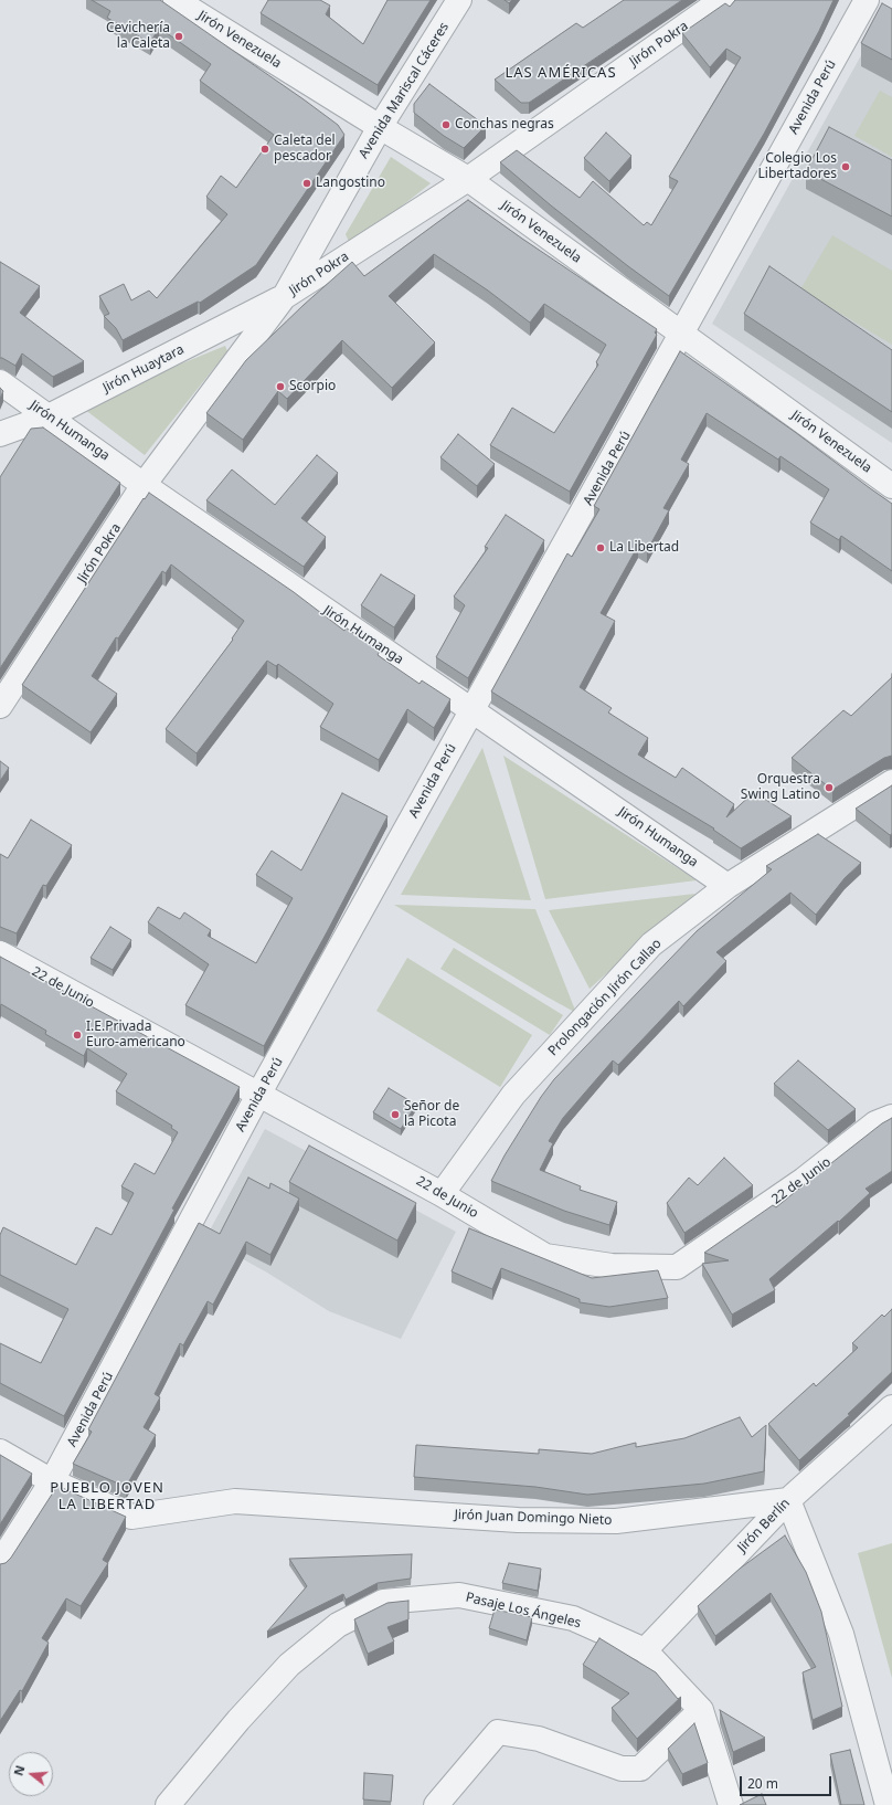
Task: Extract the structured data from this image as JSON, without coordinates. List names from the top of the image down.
{
  "streets": {
    "street": [
      "Jirón Venezuela",
      "Jirón Pokra",
      "Avenida Mariscal Cáceres",
      "Avenida Perú",
      "Jirón Huaytara",
      "Jirón Humanga",
      "22 de Junio",
      "Prolongación Jirón Callao",
      "Jirón Juan Domingo Nieto",
      "Jirón Berlín",
      "Pasaje Los Ángeles"
    ]
  },
  "crossings": [
    ["Jirón Venezuela", "Jirón Pokra"],
    ["Jirón Venezuela", "Avenida Mariscal Cáceres"],
    ["Jirón Venezuela", "Avenida Perú"],
    ["Jirón Pokra", "Avenida Mariscal Cáceres"],
    ["Jirón Pokra", "Jirón Huaytara"],
    ["Jirón Pokra", "Jirón Humanga"],
    ["Avenida Mariscal Cáceres", "Jirón Huaytara"],
    ["Avenida Perú", "Jirón Humanga"],
    ["Avenida Perú", "22 de Junio"],
    ["Avenida Perú", "Jirón Juan Domingo Nieto"],
    ["Jirón Huaytara", "Jirón Humanga"],
    ["Jirón Humanga", "Prolongación Jirón Callao"],
    ["22 de Junio", "Prolongación Jirón Callao"],
    ["Jirón Juan Domingo Nieto", "Jirón Berlín"],
    ["Jirón Berlín", "Pasaje Los Ángeles"]
  ],
  "districts": ["LAS AMÉRICAS", "PUEBLO JOVEN LA LIBERTAD"],
  "places": [
    "Cevichería la Caleta",
    "Conchas negras",
    "Caleta del pescador",
    "Colegio Los Libertadores",
    "Langostino",
    "Scorpio",
    "La Libertad",
    "Orquestra Swing Latino",
    "I.E.Privada Euro-americano",
    "Señor de la Picota"
  ],
  "scale_bar": "20 m",
  "north": "left"
}
